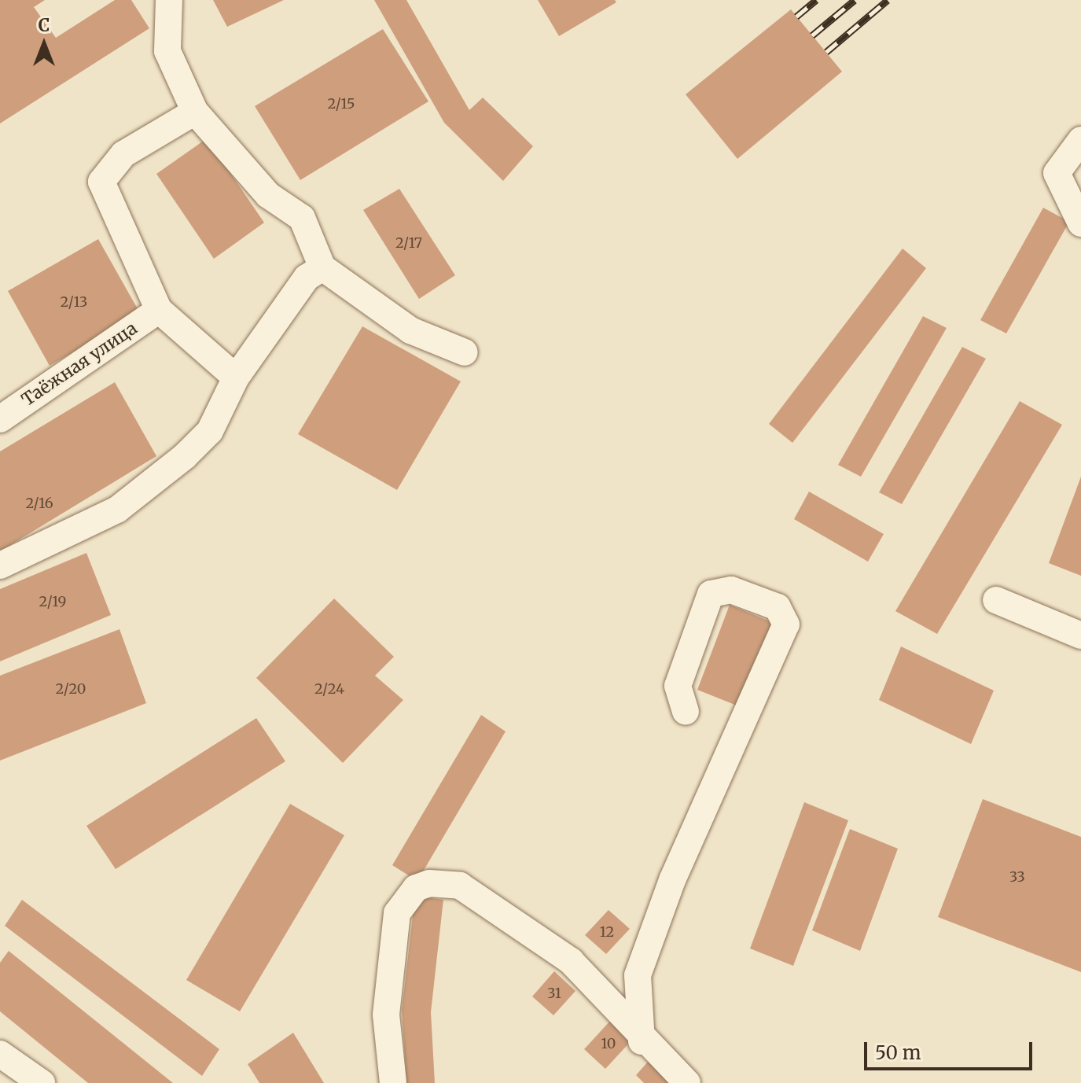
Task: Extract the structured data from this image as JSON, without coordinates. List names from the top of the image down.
{
  "streets": {
    "street": ["Таёжная улица"]
  },
  "house_numbers": [
    "2/15",
    "2/17",
    "2/13",
    "2/16",
    "2/19",
    "2/20",
    "2/24",
    "33",
    "12",
    "31",
    "10"
  ],
  "scale_bar": "50 m",
  "north": "top"
}
